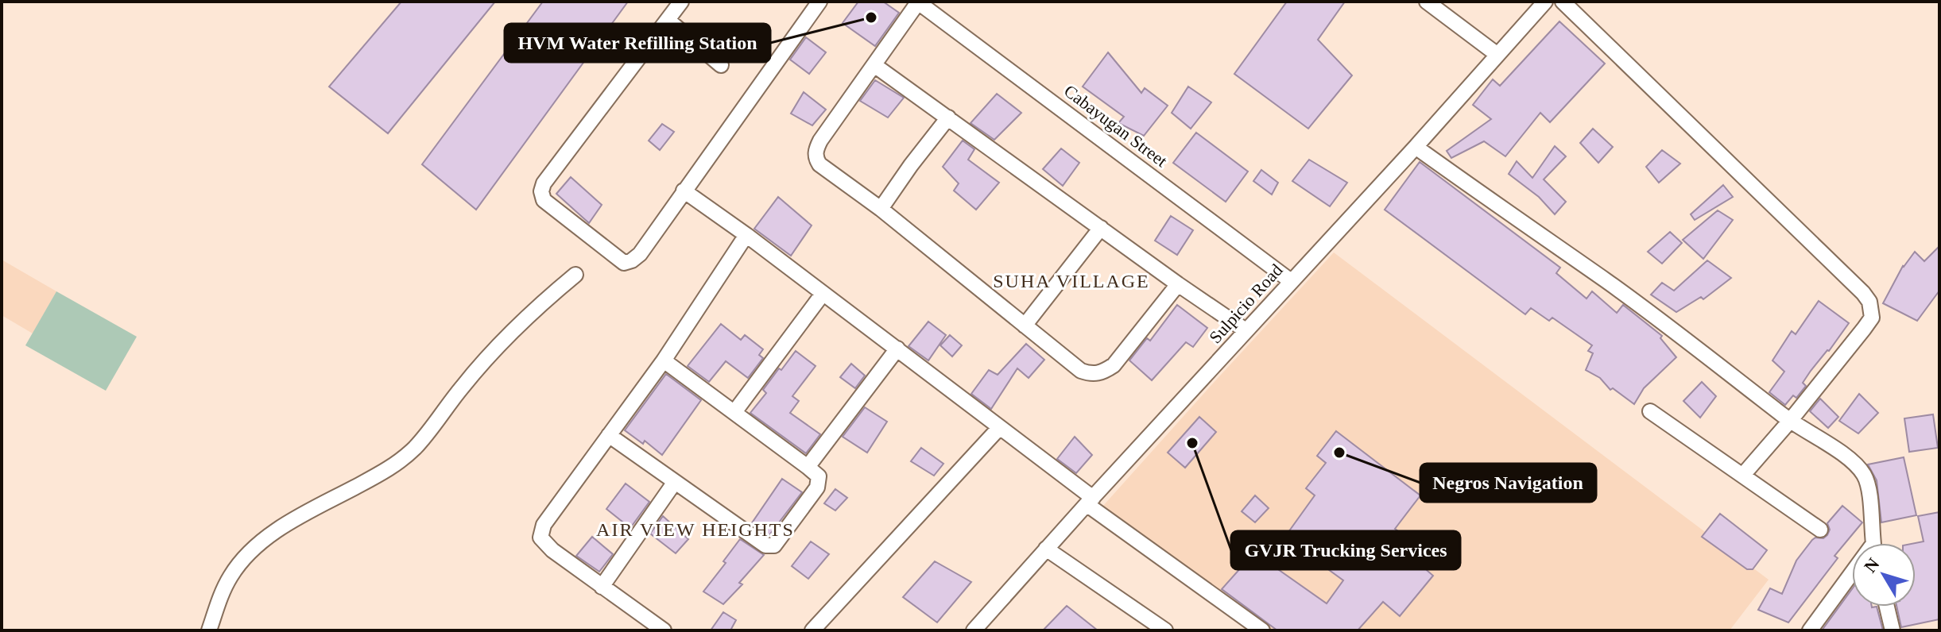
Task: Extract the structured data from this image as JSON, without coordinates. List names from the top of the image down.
{
  "streets": {
    "street": ["Cabayugan Street", "Sulpicio Road"]
  },
  "crossings": [
    ["Cabayugan Street", "Sulpicio Road"]
  ],
  "districts": ["SUHA VILLAGE", "AIR VIEW HEIGHTS"],
  "places": ["HVM Water Refilling Station", "GVJR Trucking Services", "Negros Navigation"],
  "north": "top left"
}
